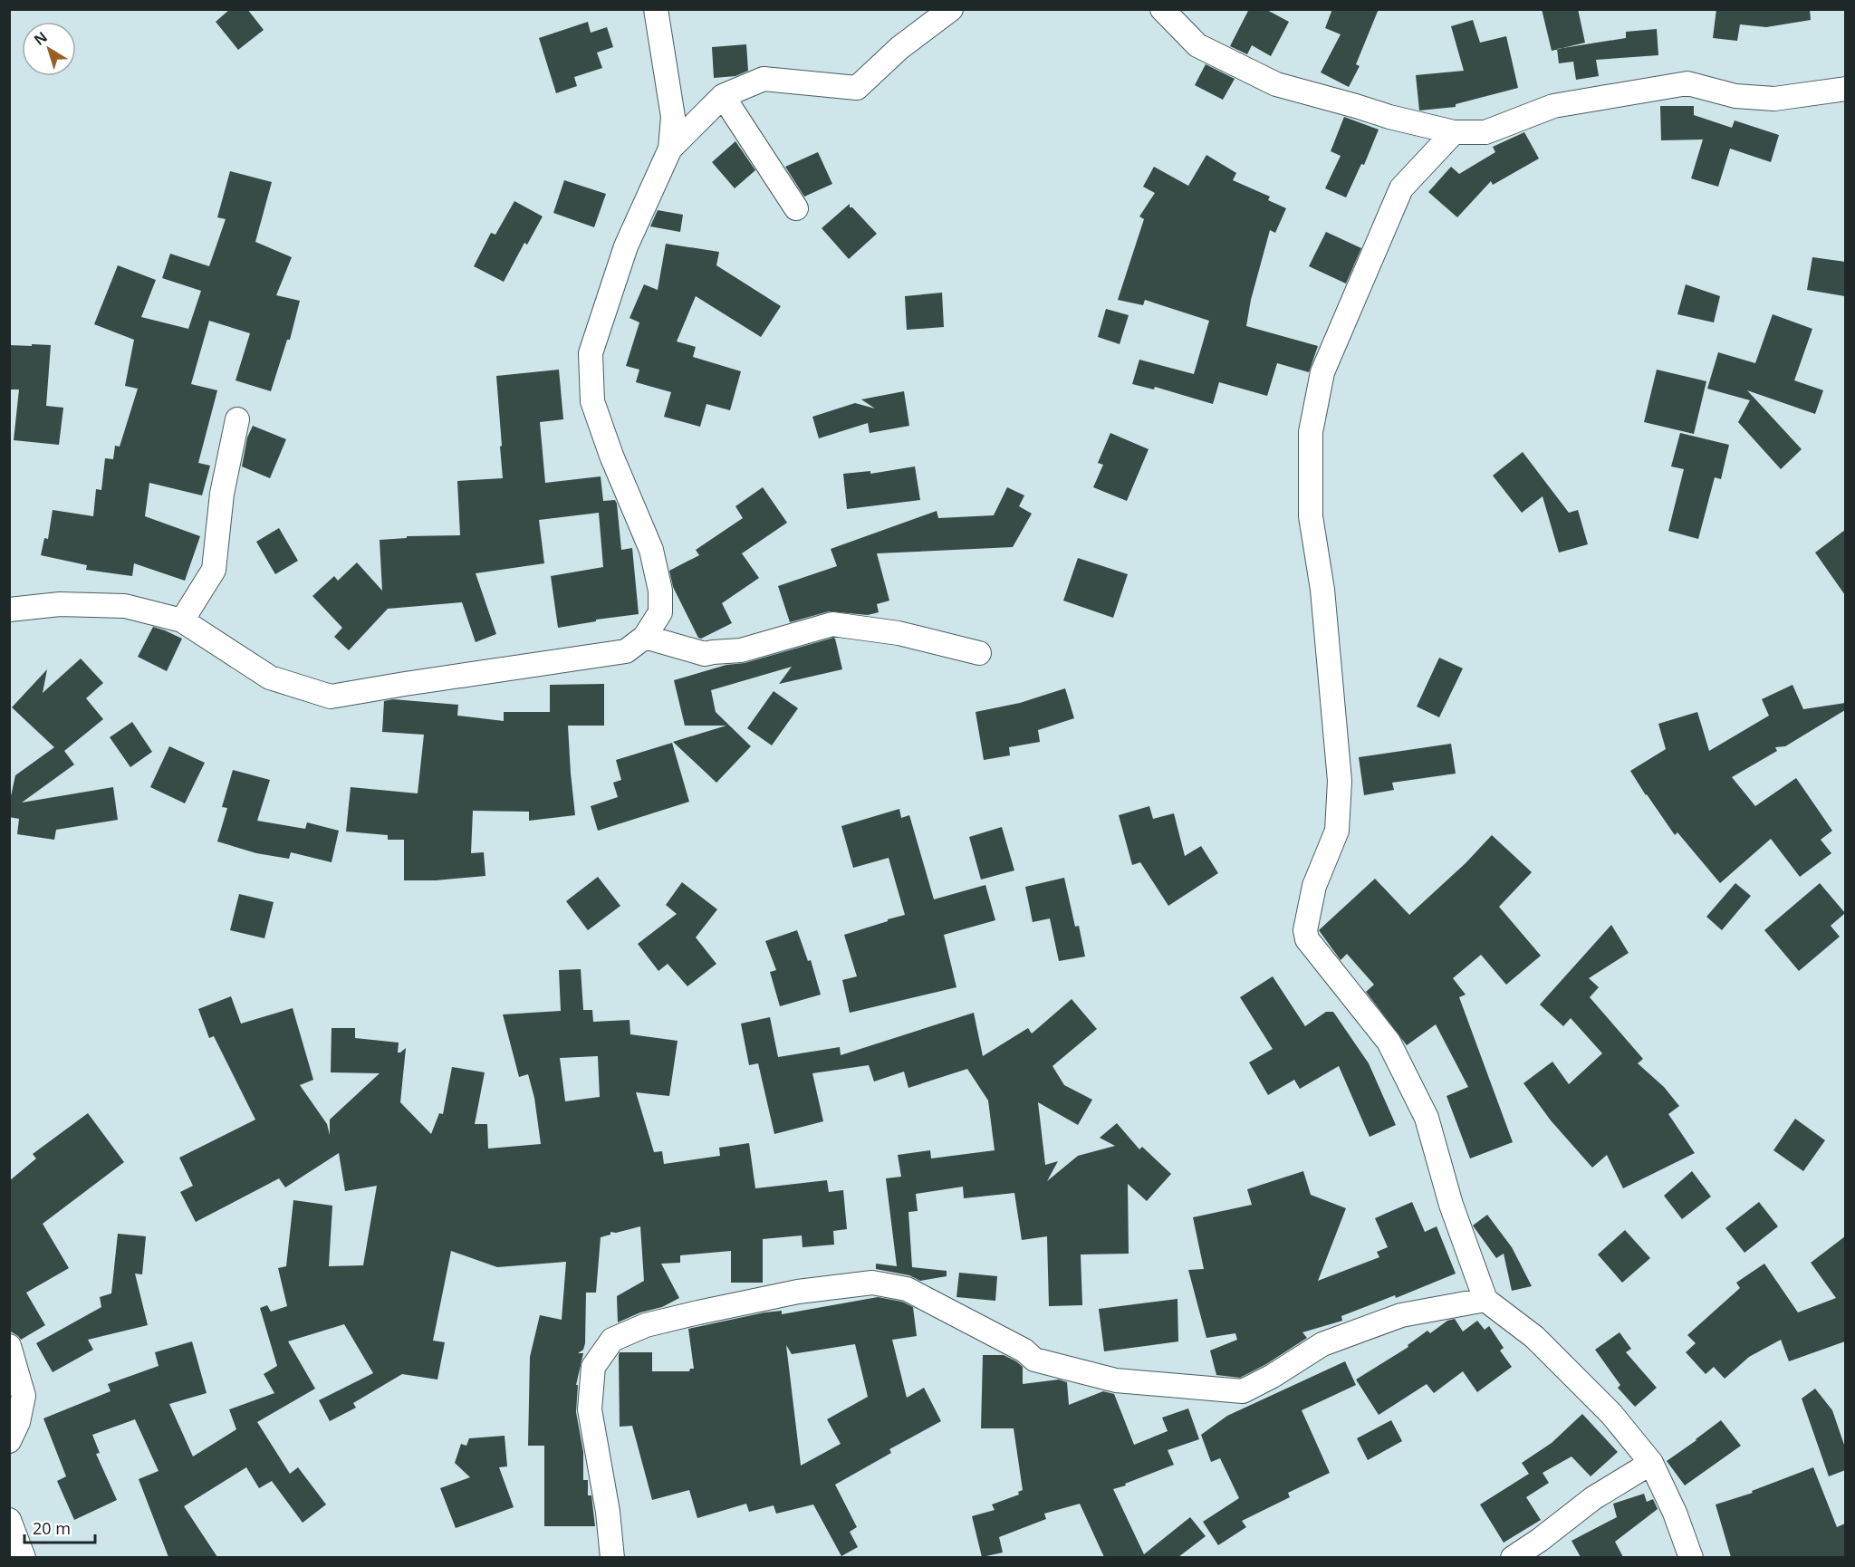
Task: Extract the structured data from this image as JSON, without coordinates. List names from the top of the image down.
{
  "scale_bar": "20 m",
  "north": "top left"
}
